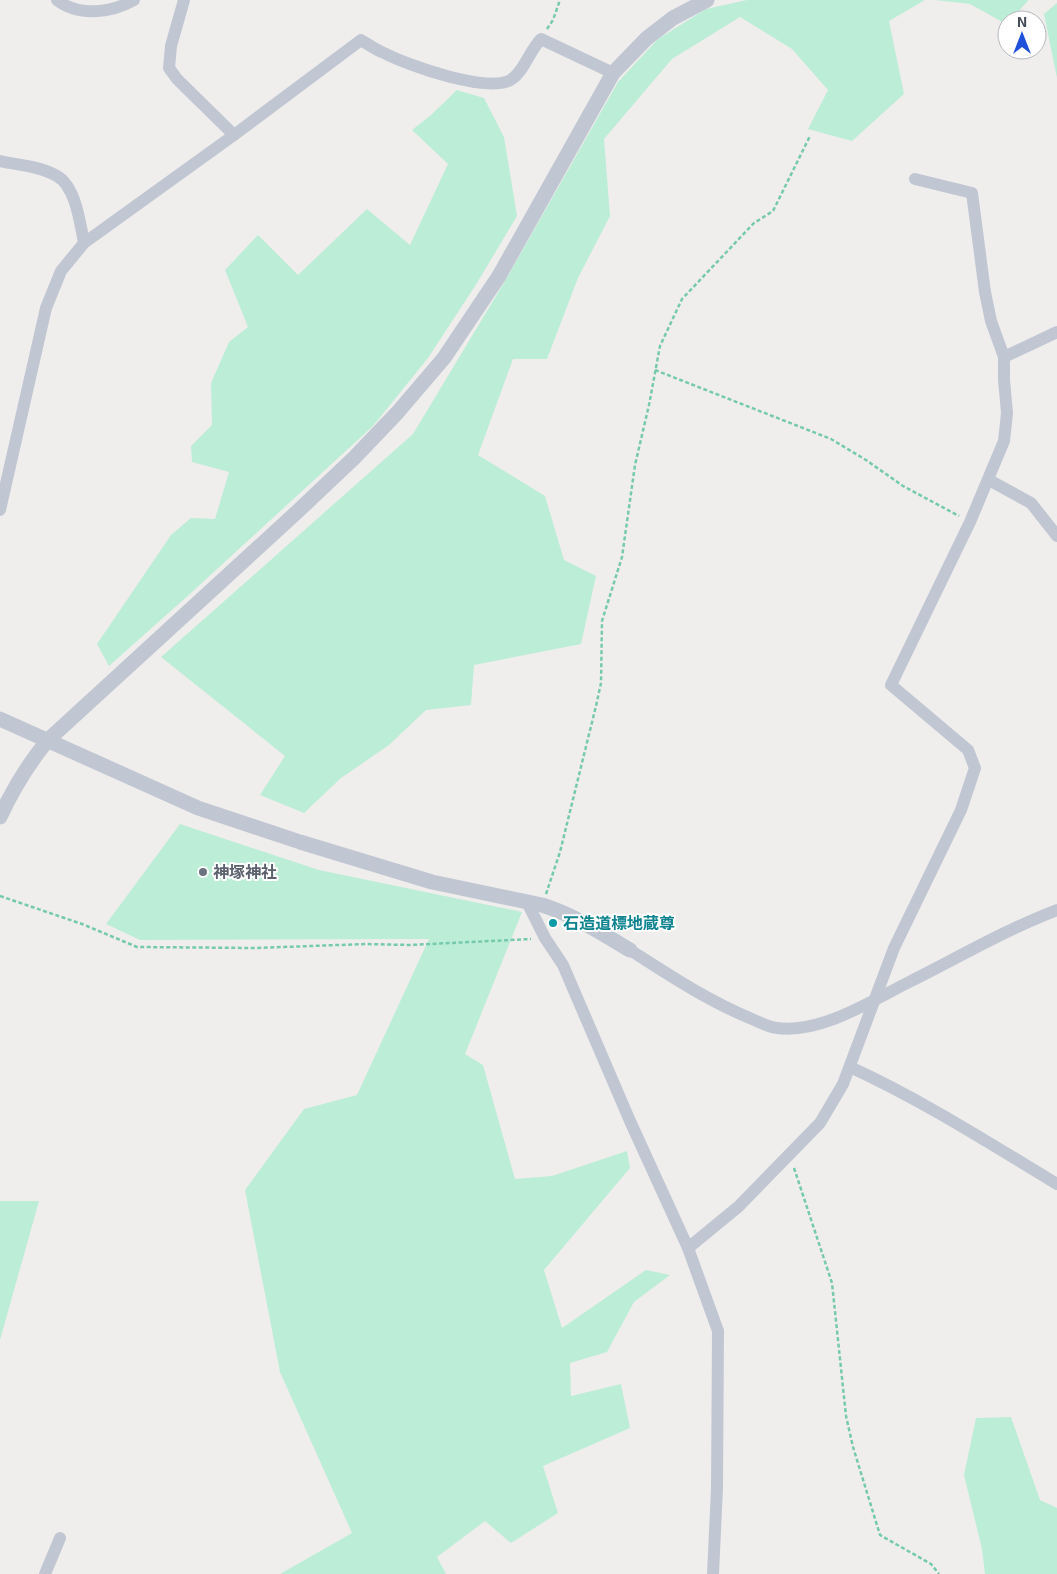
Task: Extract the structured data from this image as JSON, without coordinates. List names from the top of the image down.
{
  "places": ["神塚神社", "石造道標地蔵尊"],
  "north": "top"
}
